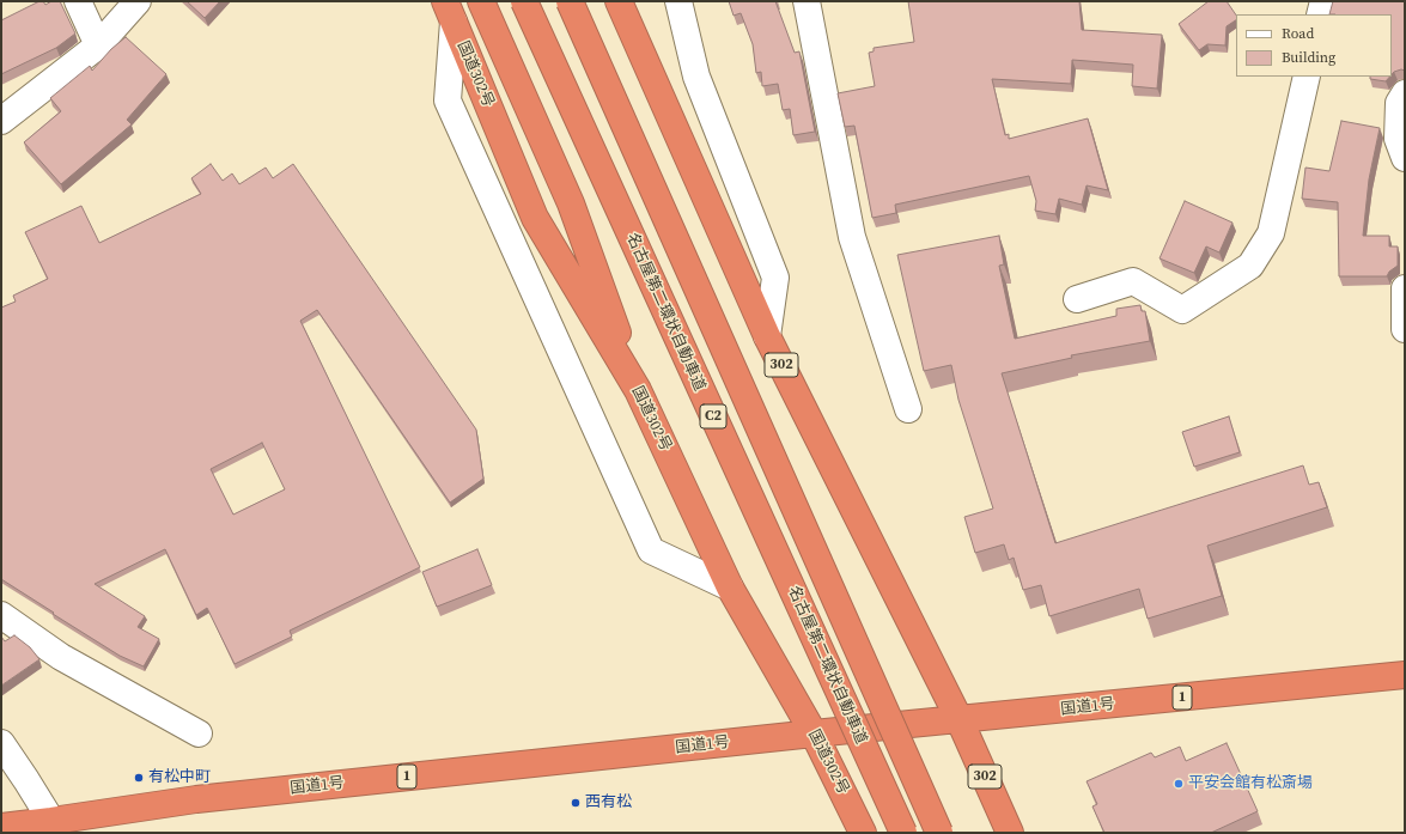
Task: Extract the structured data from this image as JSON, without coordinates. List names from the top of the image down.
{
  "streets": {
    "highway": [
      "国道302号",
      "名古屋第二環状自動車道",
      "302",
      "C2",
      "1",
      "国道1号"
    ]
  },
  "crossings": [
    ["国道302号", "国道1号"],
    ["302", "国道1号"]
  ],
  "places": ["有松中町", "平安会館有松斎場", "西有松"],
  "legend": ["Road", "Building"]
}
